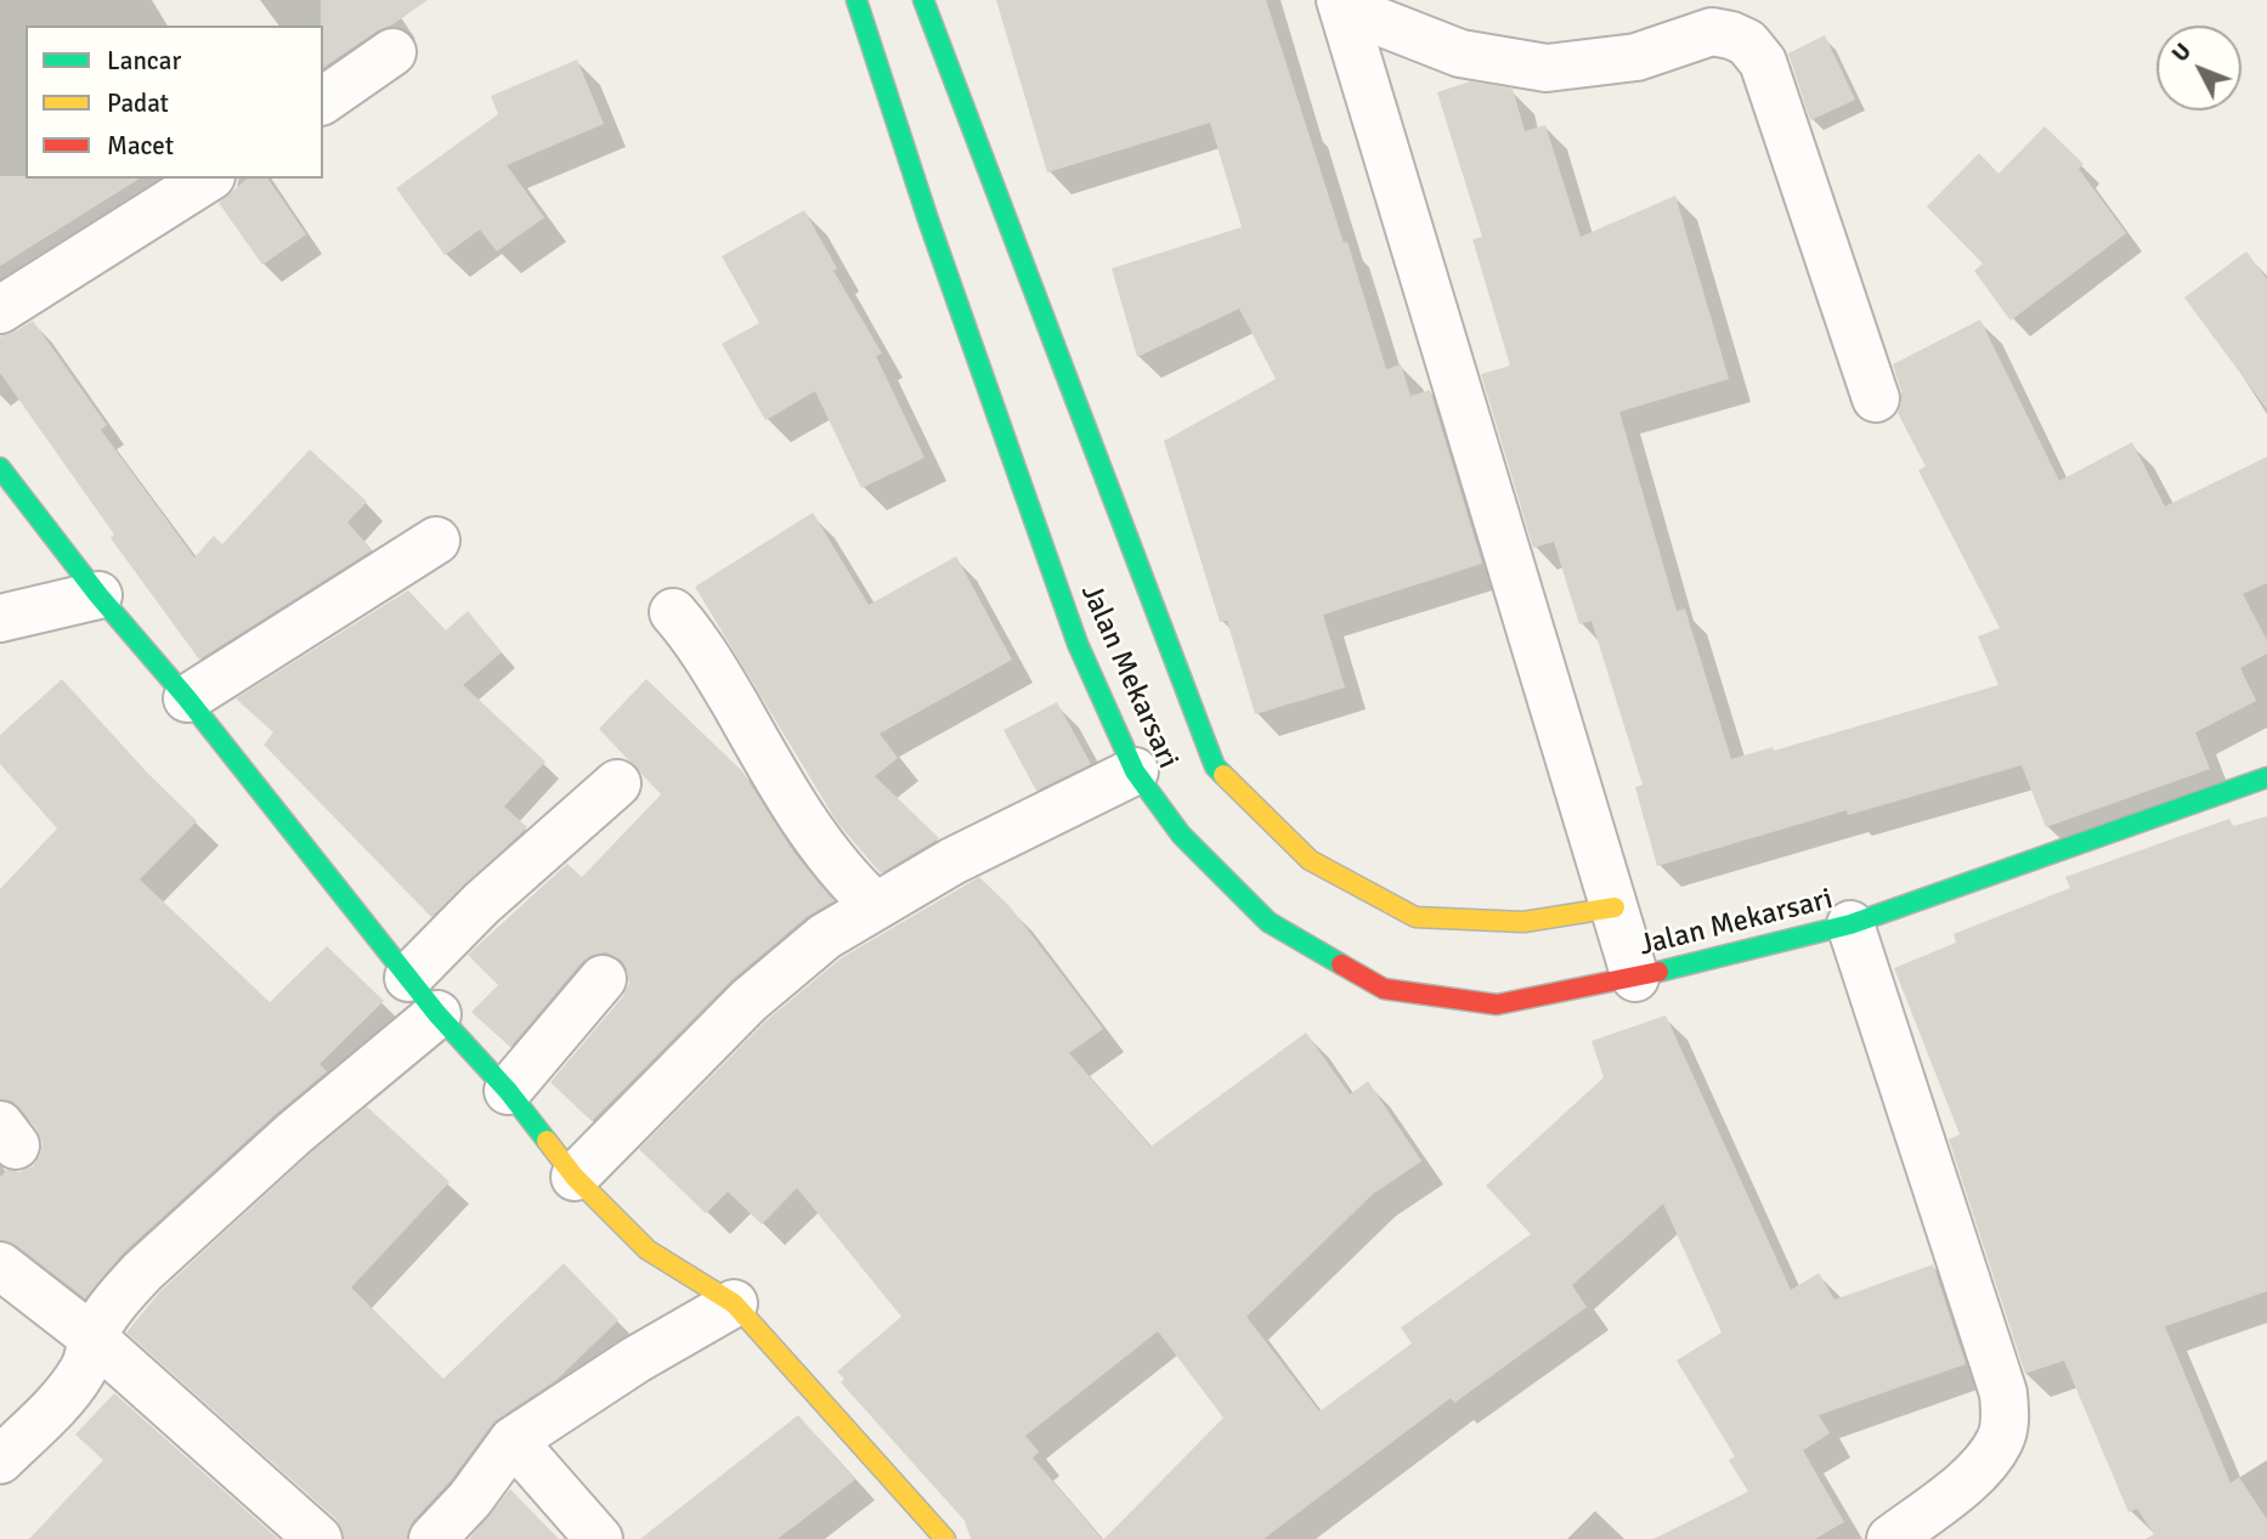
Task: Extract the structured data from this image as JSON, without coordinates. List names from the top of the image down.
{
  "streets": {
    "street": ["Jalan Mekarsari"]
  },
  "legend": ["Lancar", "Padat", "Macet"],
  "north": "top left"
}
